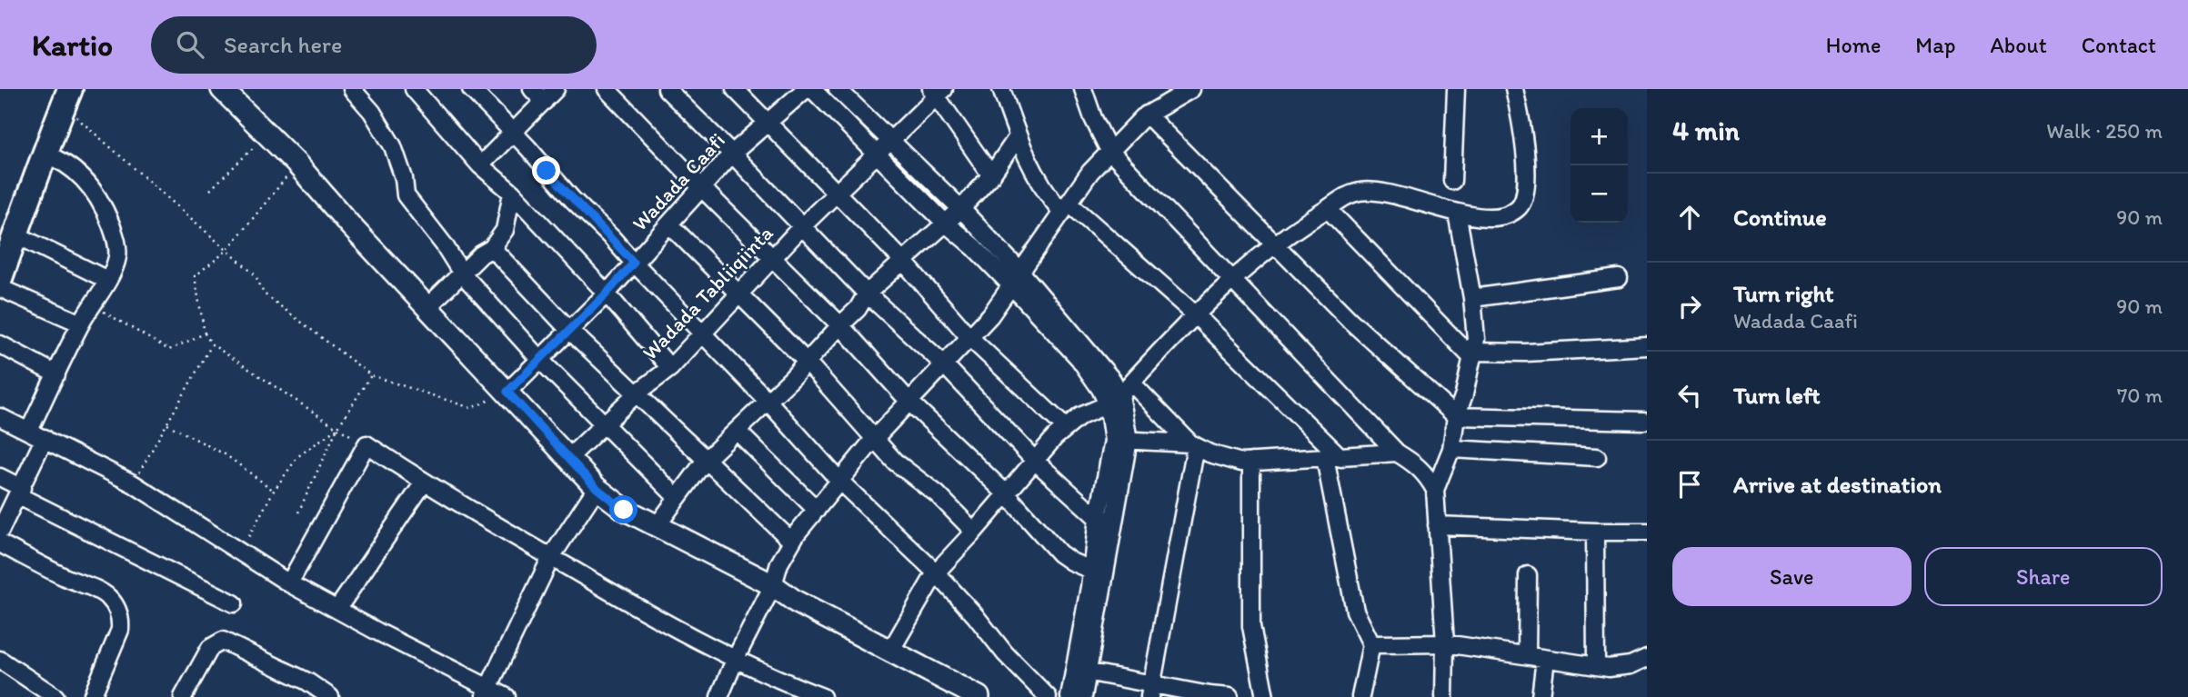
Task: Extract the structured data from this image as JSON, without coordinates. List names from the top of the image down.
{
  "streets": {
    "street": ["Wadada Caafi", "Wadada Tabliiqiinta"]
  },
  "page": {
    "header": "Kartio",
    "search": "Search here",
    "nav": [
      "Home",
      "Map",
      "About",
      "Contact"
    ],
    "heading": ["4 min", "Walk · 250 m"],
    "map_buttons": ["+", "−"],
    "list": [
      ["Continue", "90 m"],
      ["Turn right", "Wadada Caafi", "90 m"],
      ["Turn left", "70 m"],
      "Arrive at destination"
    ],
    "buttons": ["Save", "Share"]
  }
}
